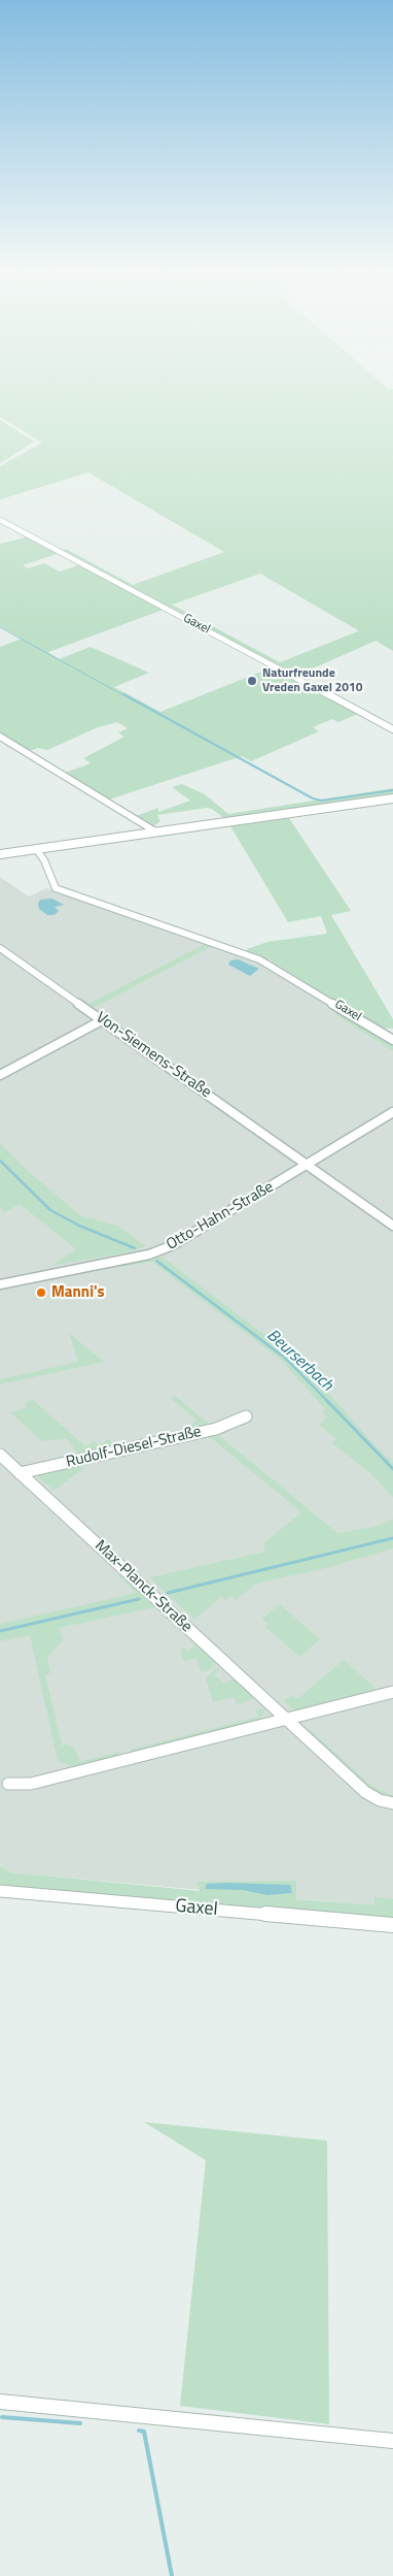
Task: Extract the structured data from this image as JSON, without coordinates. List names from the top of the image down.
{
  "streets": {
    "street": [
      "Gaxel",
      "Von-Siemens-Straße",
      "Otto-Hahn-Straße",
      "Rudolf-Diesel-Straße",
      "Max-Planck-Straße"
    ]
  },
  "crossings": [
    ["Von-Siemens-Straße", "Otto-Hahn-Straße"],
    ["Rudolf-Diesel-Straße", "Max-Planck-Straße"]
  ],
  "water": ["Beurserbach"],
  "places": ["Naturfreunde Vreden Gaxel 2010", "Manni's"]
}
